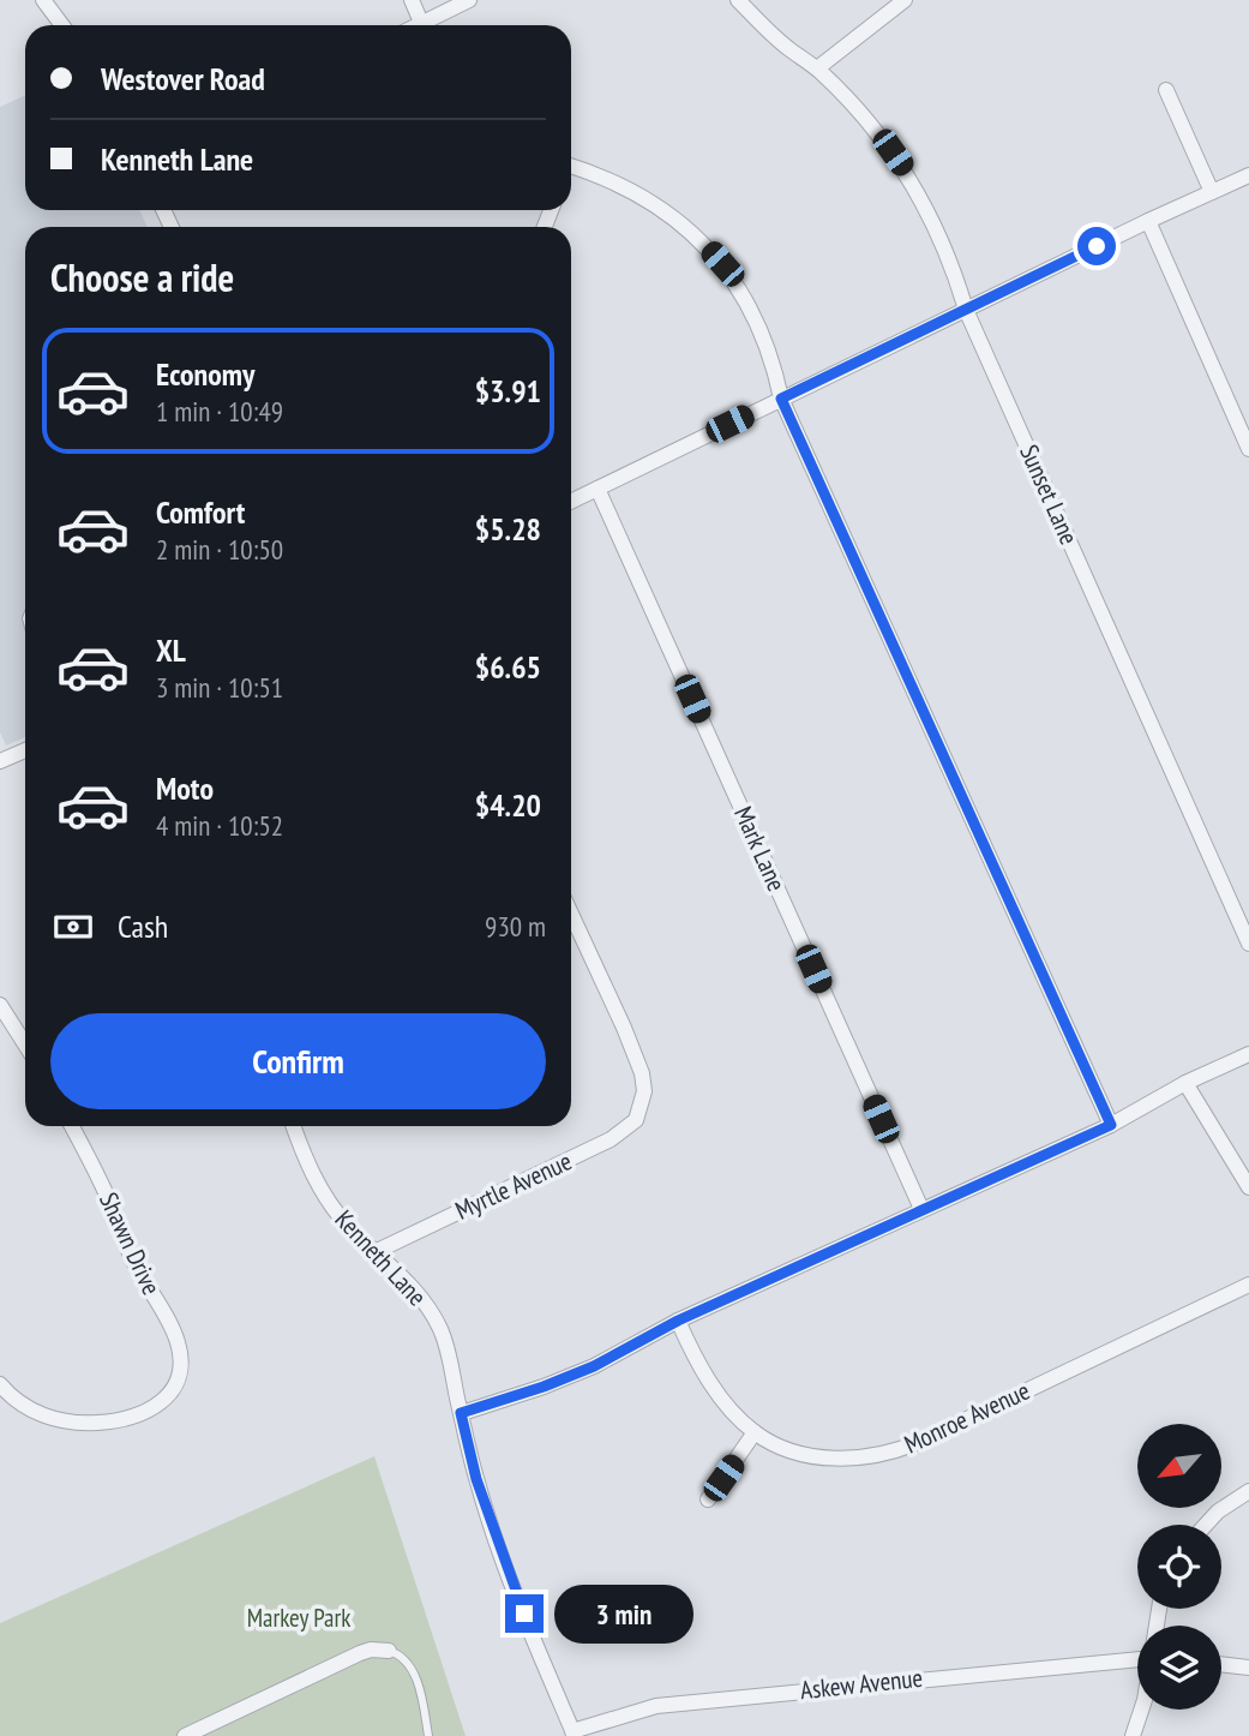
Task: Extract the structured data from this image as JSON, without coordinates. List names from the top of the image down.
{
  "streets": {
    "street": [
      "Sunset Lane",
      "Mark Lane",
      "Myrtle Avenue",
      "Shawn Drive",
      "Kenneth Lane",
      "Monroe Avenue",
      "Askew Avenue"
    ]
  },
  "crossings": [
    ["Myrtle Avenue", "Kenneth Lane"],
    ["Kenneth Lane", "Askew Avenue"]
  ],
  "parks": ["Markey Park"],
  "north": "bottom left",
  "page": {
    "banner": ["Westover Road", "Kenneth Lane"],
    "heading": "Choose a ride",
    "list": [
      {
        "name": "Economy",
        "note": "1 min · 10:49",
        "value": "$3.91"
      },
      {
        "name": "Comfort",
        "note": "2 min · 10:50",
        "value": "$5.28"
      },
      {
        "name": "XL",
        "note": "3 min · 10:51",
        "value": "$6.65"
      },
      {
        "name": "Moto",
        "note": "4 min · 10:52",
        "value": "$4.20"
      }
    ],
    "pay": ["Cash", "930 m"],
    "buttons": "Confirm",
    "bubble": "3 min"
  }
}
